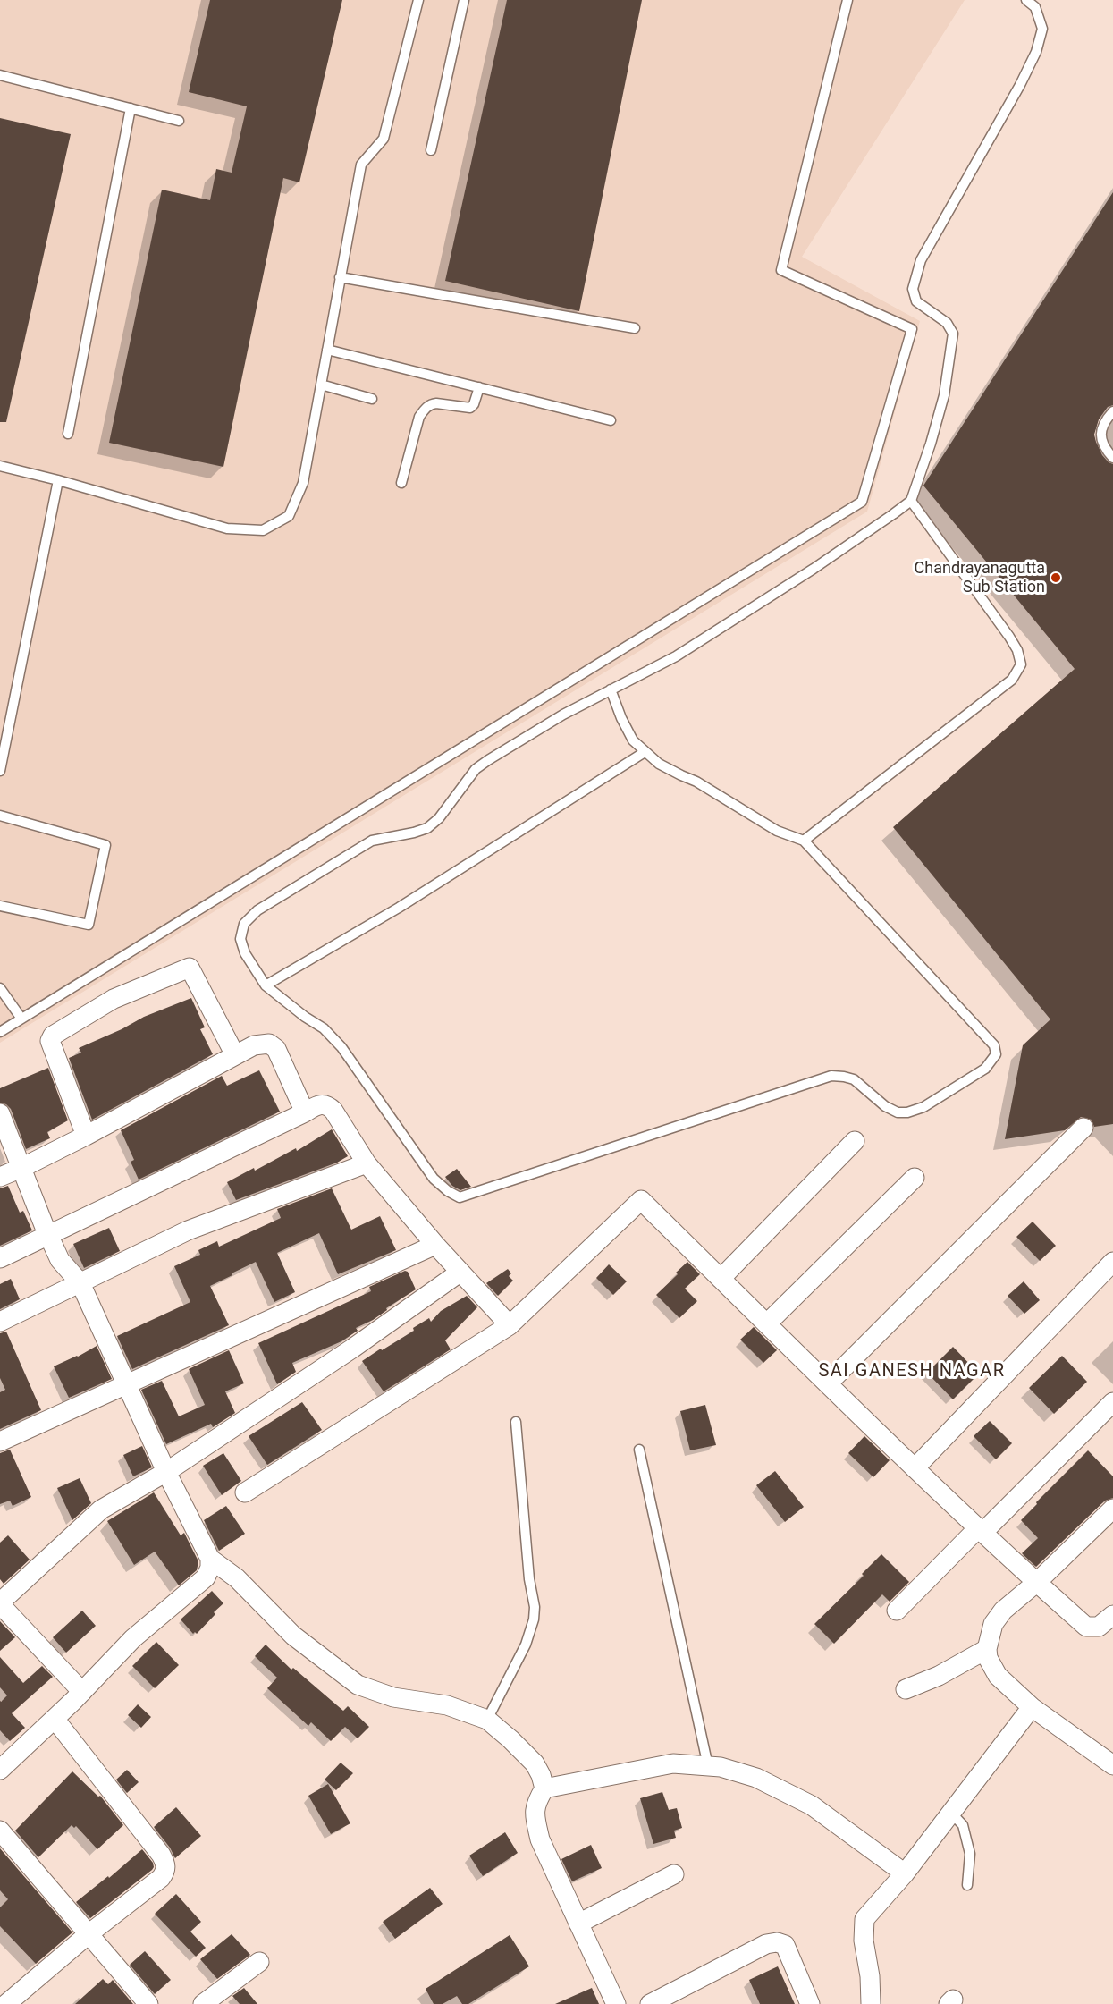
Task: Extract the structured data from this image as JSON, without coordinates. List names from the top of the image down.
{
  "districts": ["SAI GANESH NAGAR"],
  "places": ["Chandrayanagutta Sub Station"]
}
